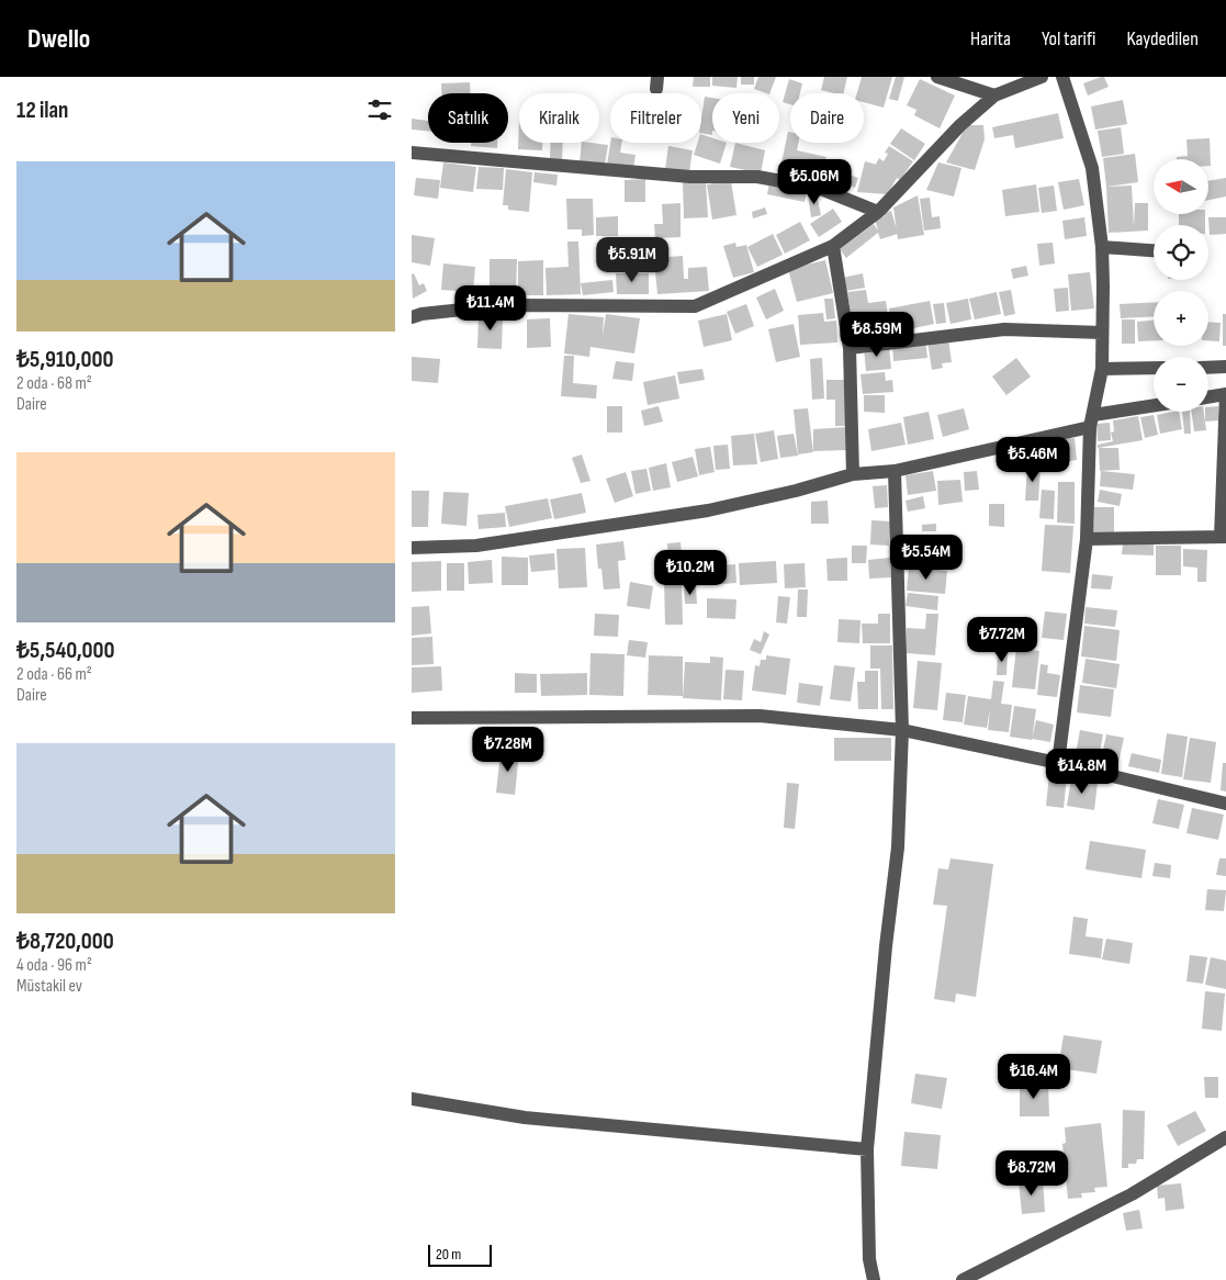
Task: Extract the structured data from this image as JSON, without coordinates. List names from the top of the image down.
{
  "scale_bar": "20 m",
  "north": "left",
  "page": {
    "header": "Dwello",
    "nav": ["Harita", "Yol tarifi", "Kaydedilen"],
    "heading": "12 ilan",
    "chip": [
      "Satılık",
      "Kiralık",
      "Filtreler",
      "Yeni",
      "Daire"
    ],
    "list": [
      {
        "name": "₺5,910,000",
        "note": "2 oda · 68 m² · Daire"
      },
      {
        "name": "₺5,540,000",
        "note": "2 oda · 66 m² · Daire"
      },
      {
        "name": "₺8,720,000",
        "note": "4 oda · 96 m² · Müstakil ev"
      }
    ],
    "map_buttons": ["+", "−"],
    "price": [
      "₺5.06M",
      "₺5.91M",
      "₺11.4M",
      "₺8.59M",
      "₺5.46M",
      "₺5.54M",
      "₺10.2M",
      "₺7.72M",
      "₺7.28M",
      "₺14.8M",
      "₺16.4M",
      "₺8.72M"
    ],
    "scale": "20 m"
  }
}
